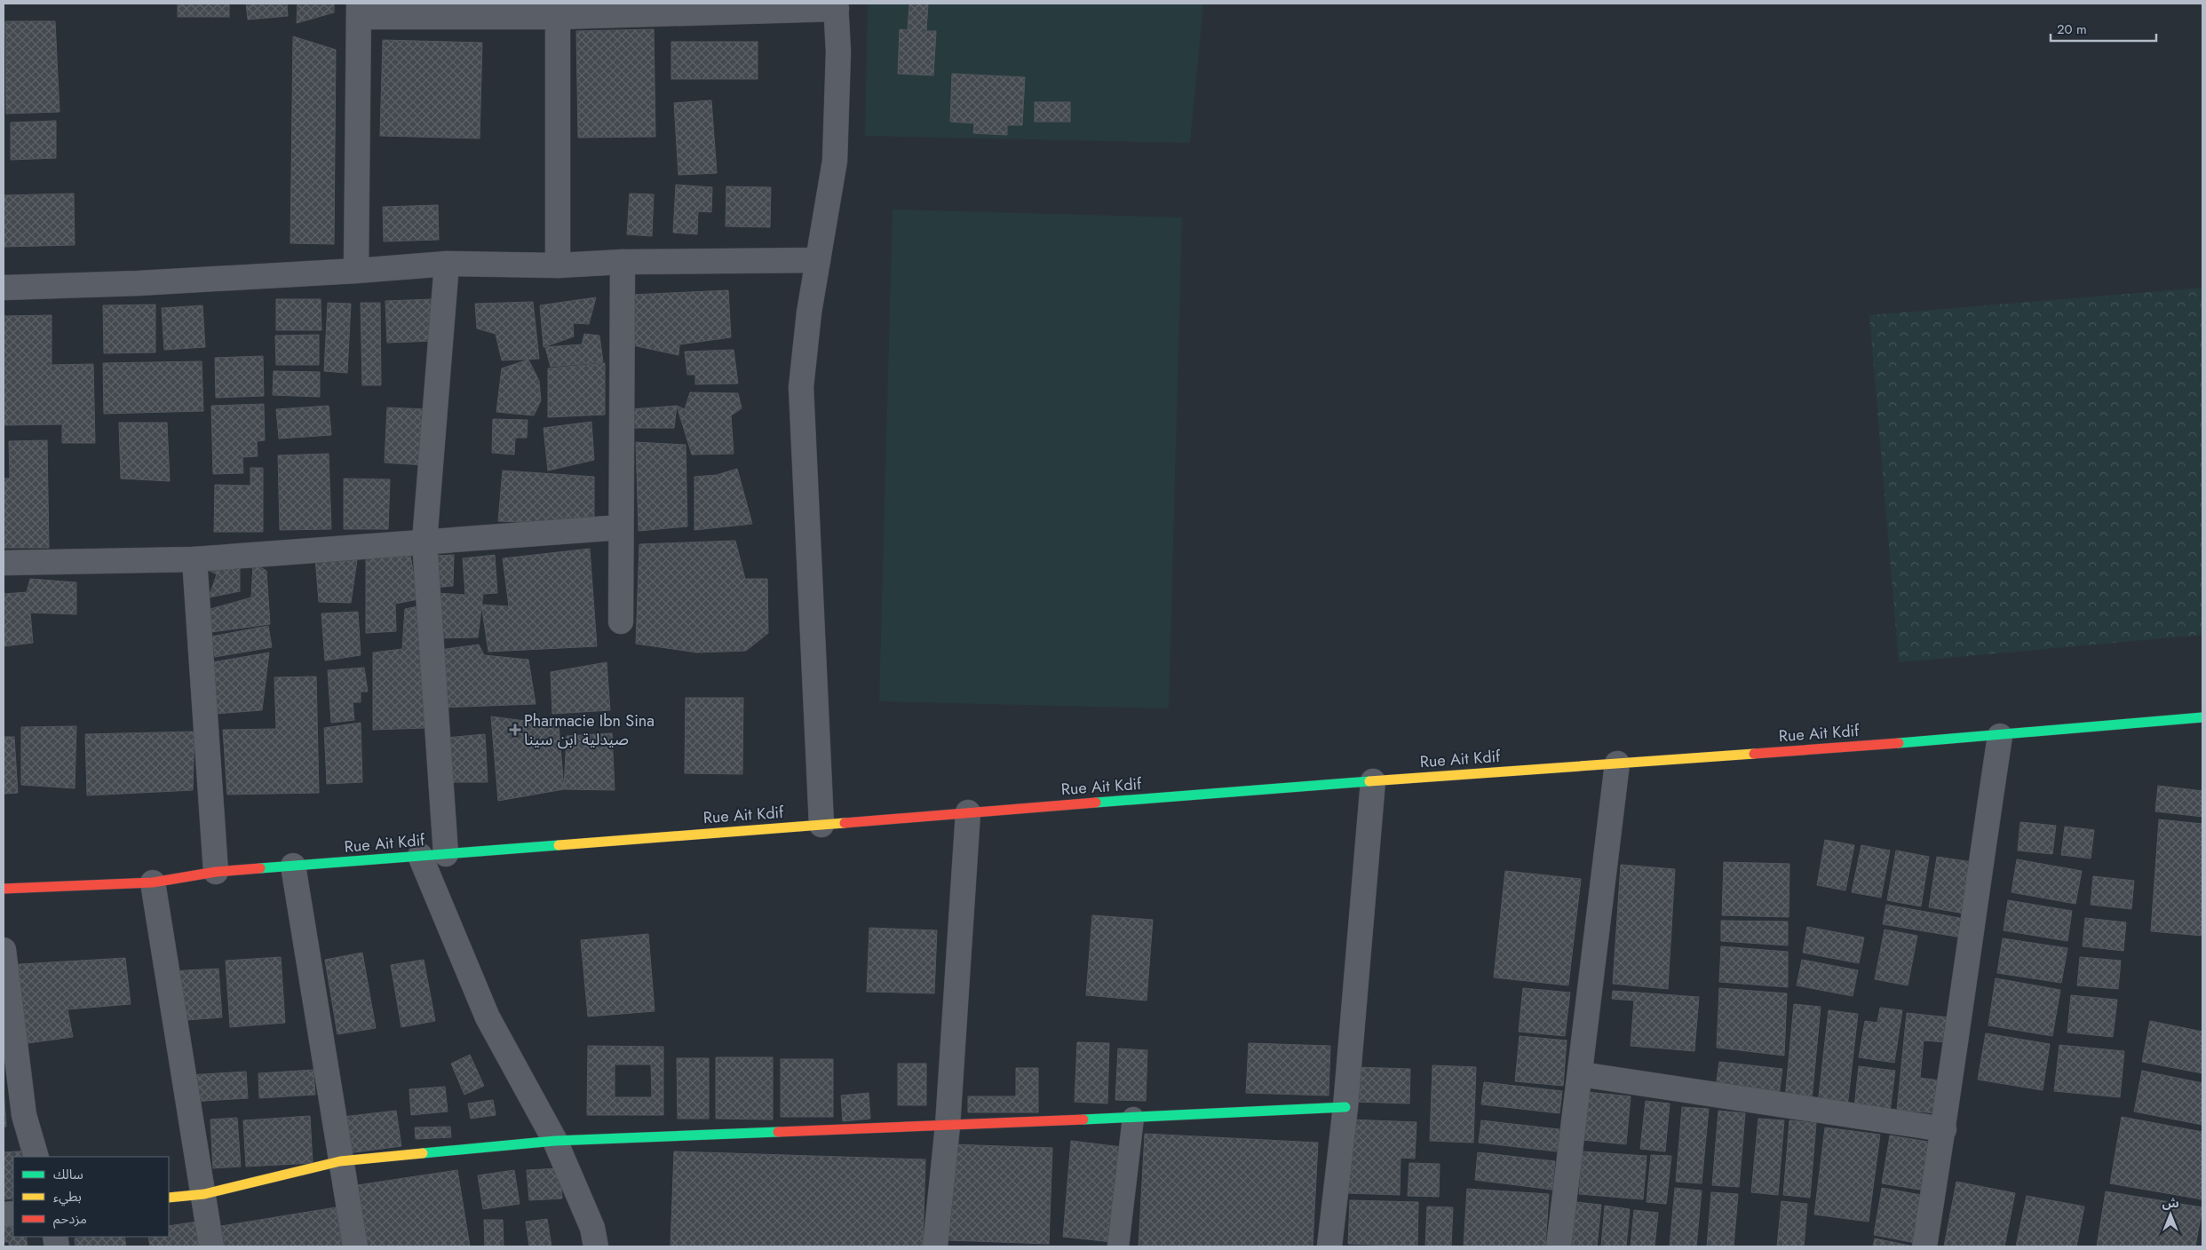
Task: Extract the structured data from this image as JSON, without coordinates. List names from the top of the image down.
{
  "streets": {
    "street": ["Rue Ait Kdif"]
  },
  "places": {
    "health": ["Pharmacie Ibn Sina صيدلية ابن سينا"]
  },
  "legend": ["سالك", "بطيء", "مزدحم"],
  "scale_bar": "20 m",
  "north": "top"
}
